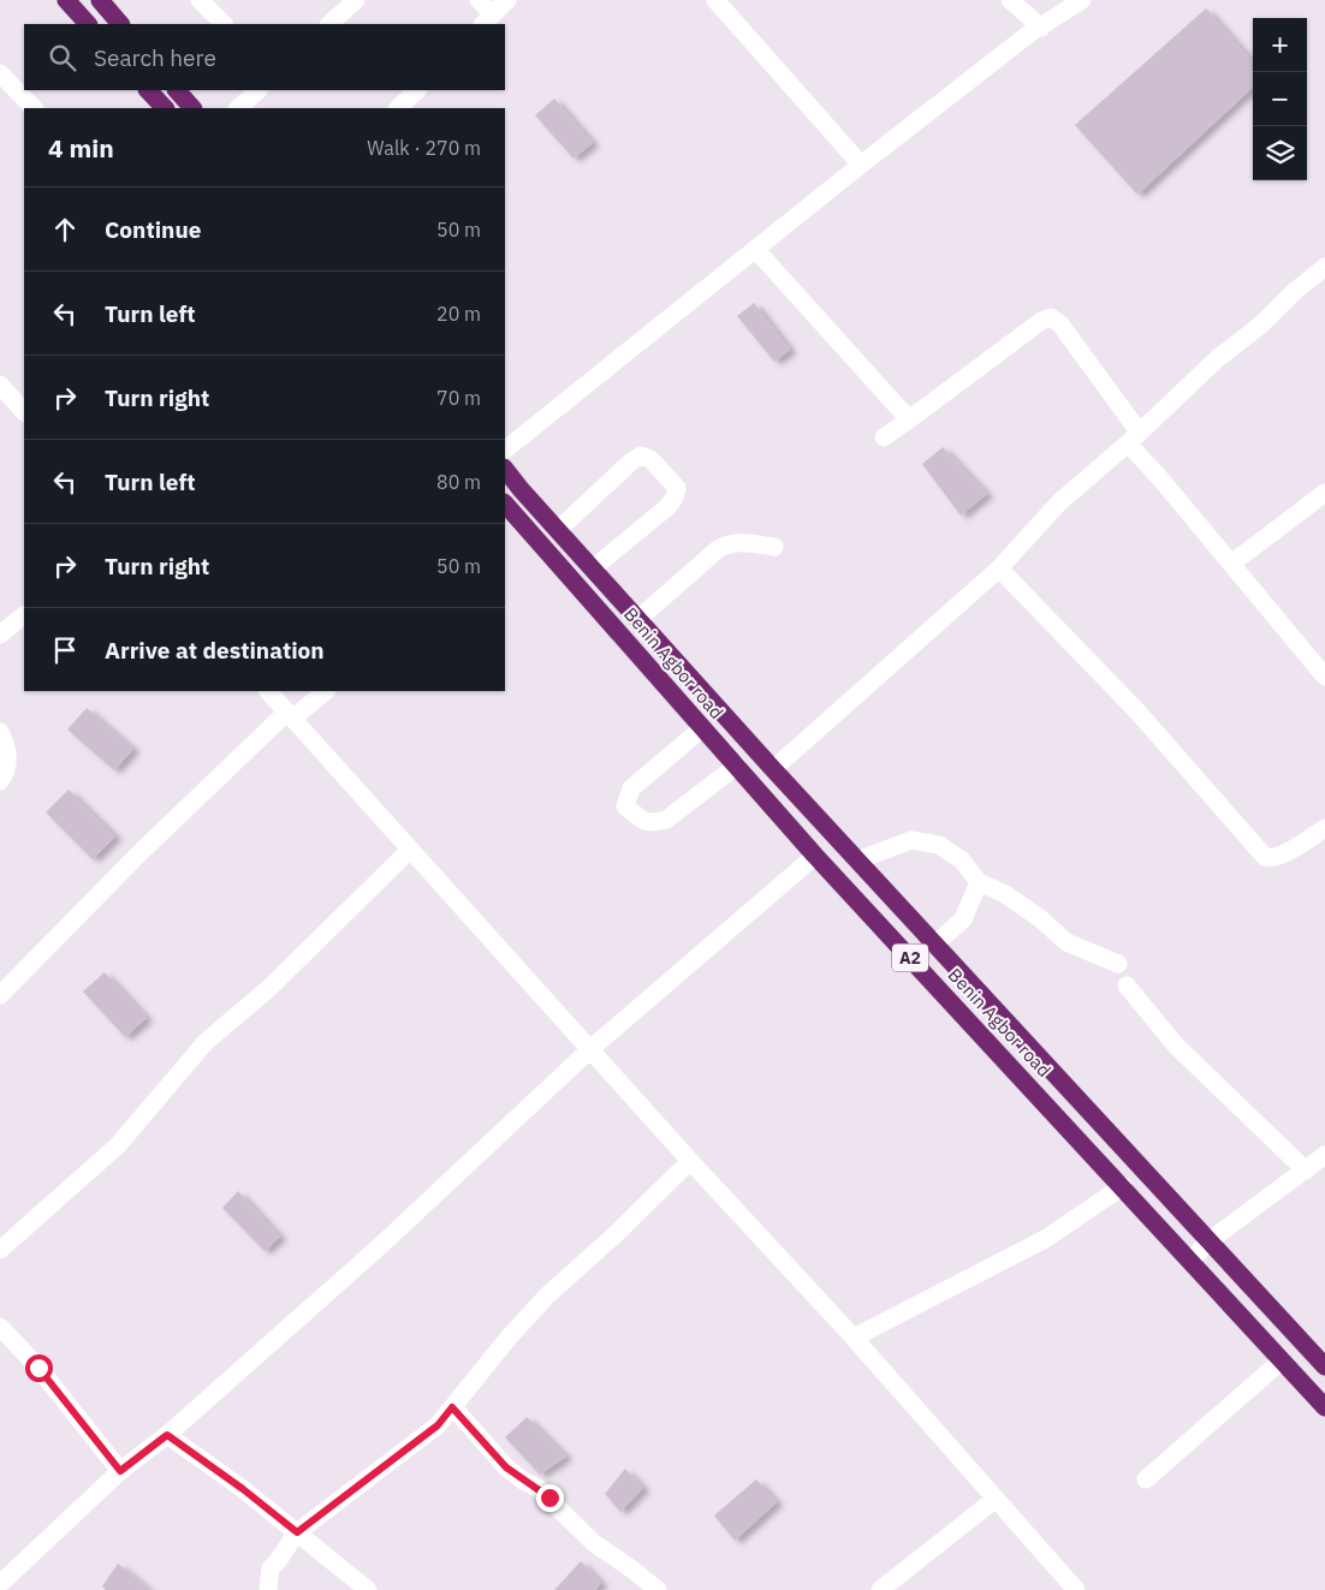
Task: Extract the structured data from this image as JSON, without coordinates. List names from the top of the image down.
{
  "streets": {
    "highway": ["Benin Agbor road", "A2"]
  },
  "page": {
    "map_buttons": ["+", "−"],
    "search": "Search here",
    "heading": ["4 min", "Walk · 270 m"],
    "list": [
      ["Continue", "50 m"],
      ["Turn left", "20 m"],
      ["Turn right", "70 m"],
      ["Turn left", "80 m"],
      ["Turn right", "50 m"],
      "Arrive at destination"
    ]
  }
}
